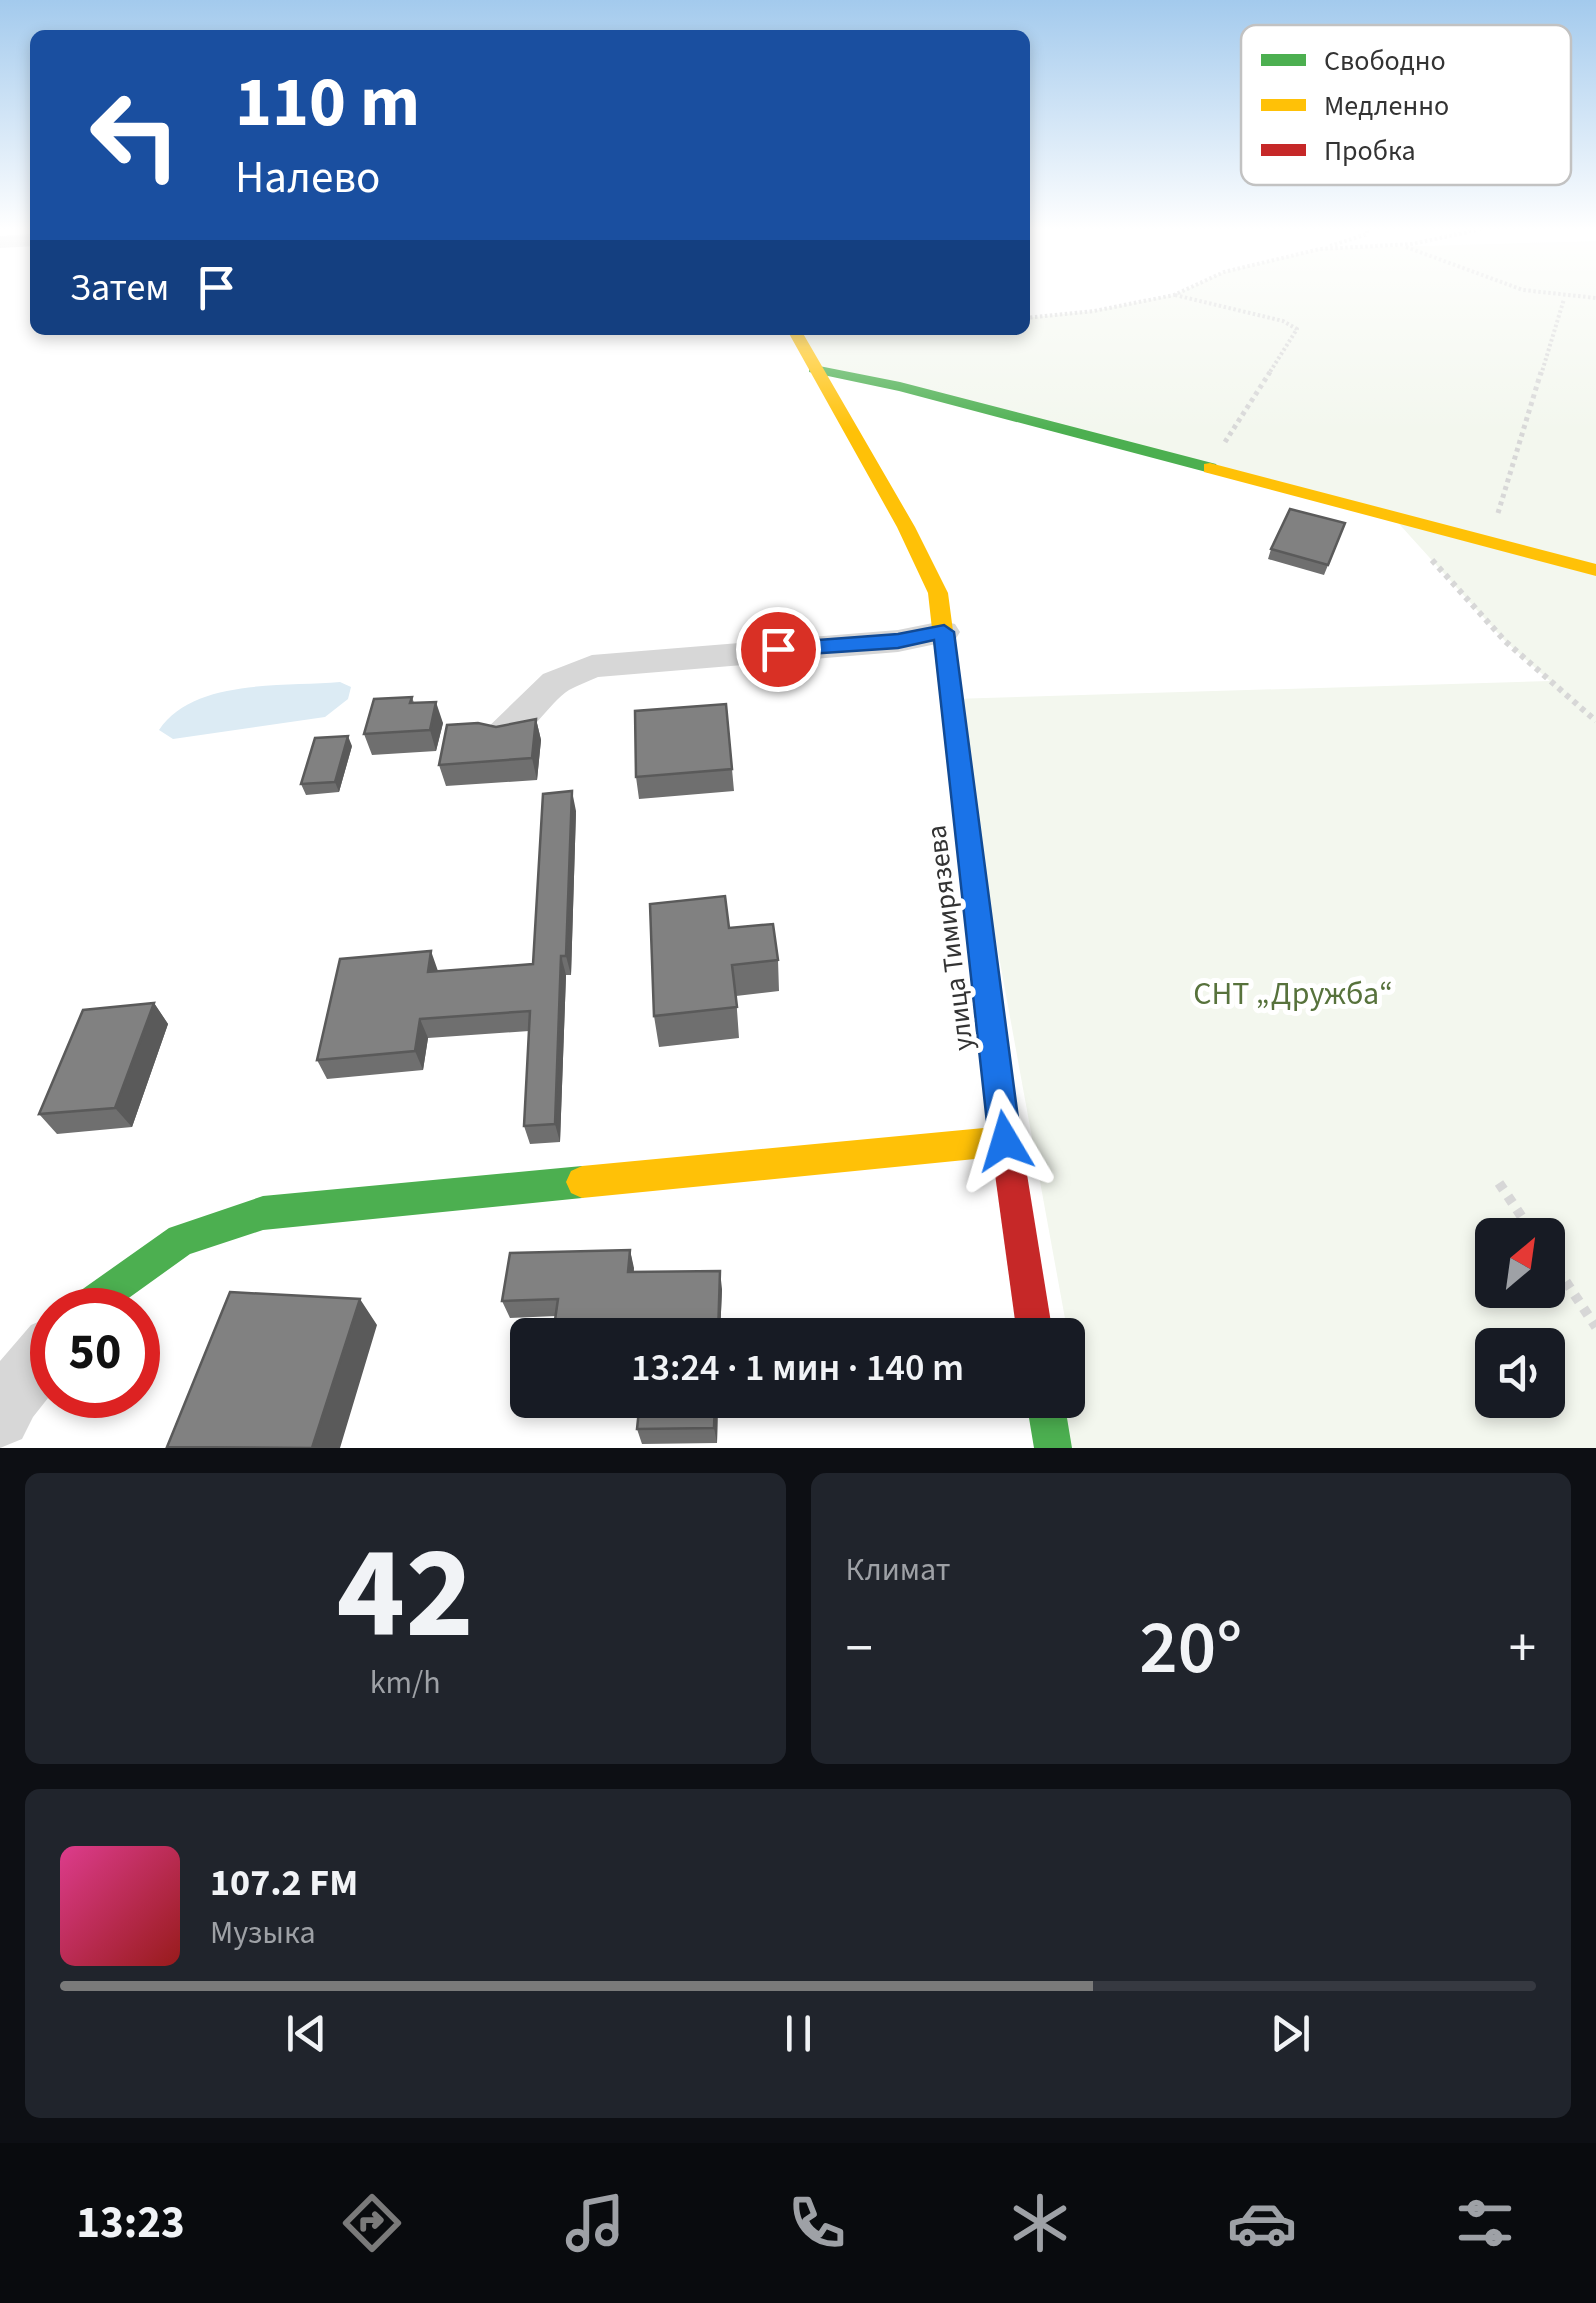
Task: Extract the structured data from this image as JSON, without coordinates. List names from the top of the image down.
{
  "streets": {
    "street": ["улица Тимирязева"]
  },
  "parks": ["СНТ „Дружба“"],
  "legend": ["Свободно", "Медленно", "Пробка"],
  "north": "top right",
  "page": {
    "turn": ["110 m", "Налево"],
    "then": "Затем",
    "limit": "50",
    "trip": "13:24 · 1 мин · 140 m",
    "tile": [
      ["42", "km/h"],
      "Климат"
    ],
    "heat": ["−", "20°", "+"],
    "song": ["107.2 FM", "Музыка"],
    "tabs": "13:23"
  }
}
